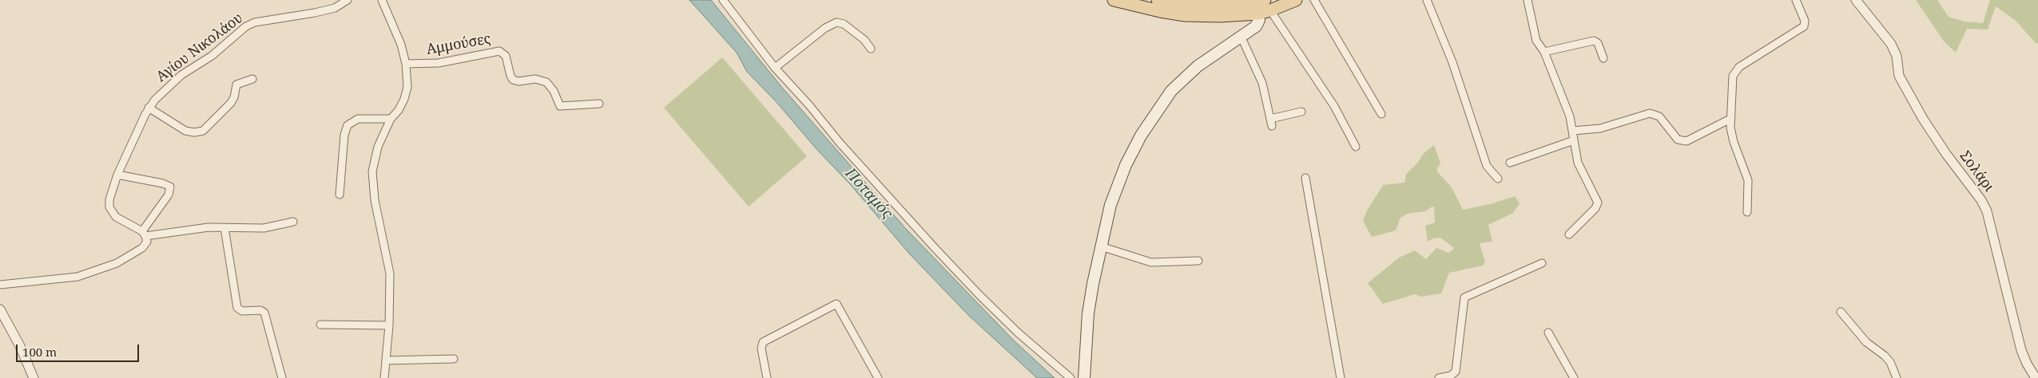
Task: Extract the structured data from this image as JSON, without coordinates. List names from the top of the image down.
{
  "streets": {
    "street": ["Αμμούσες", "Αγίου Νικολάου", "Σολάρι"]
  },
  "water": ["Ποταμός"],
  "scale_bar": "100 m"
}
